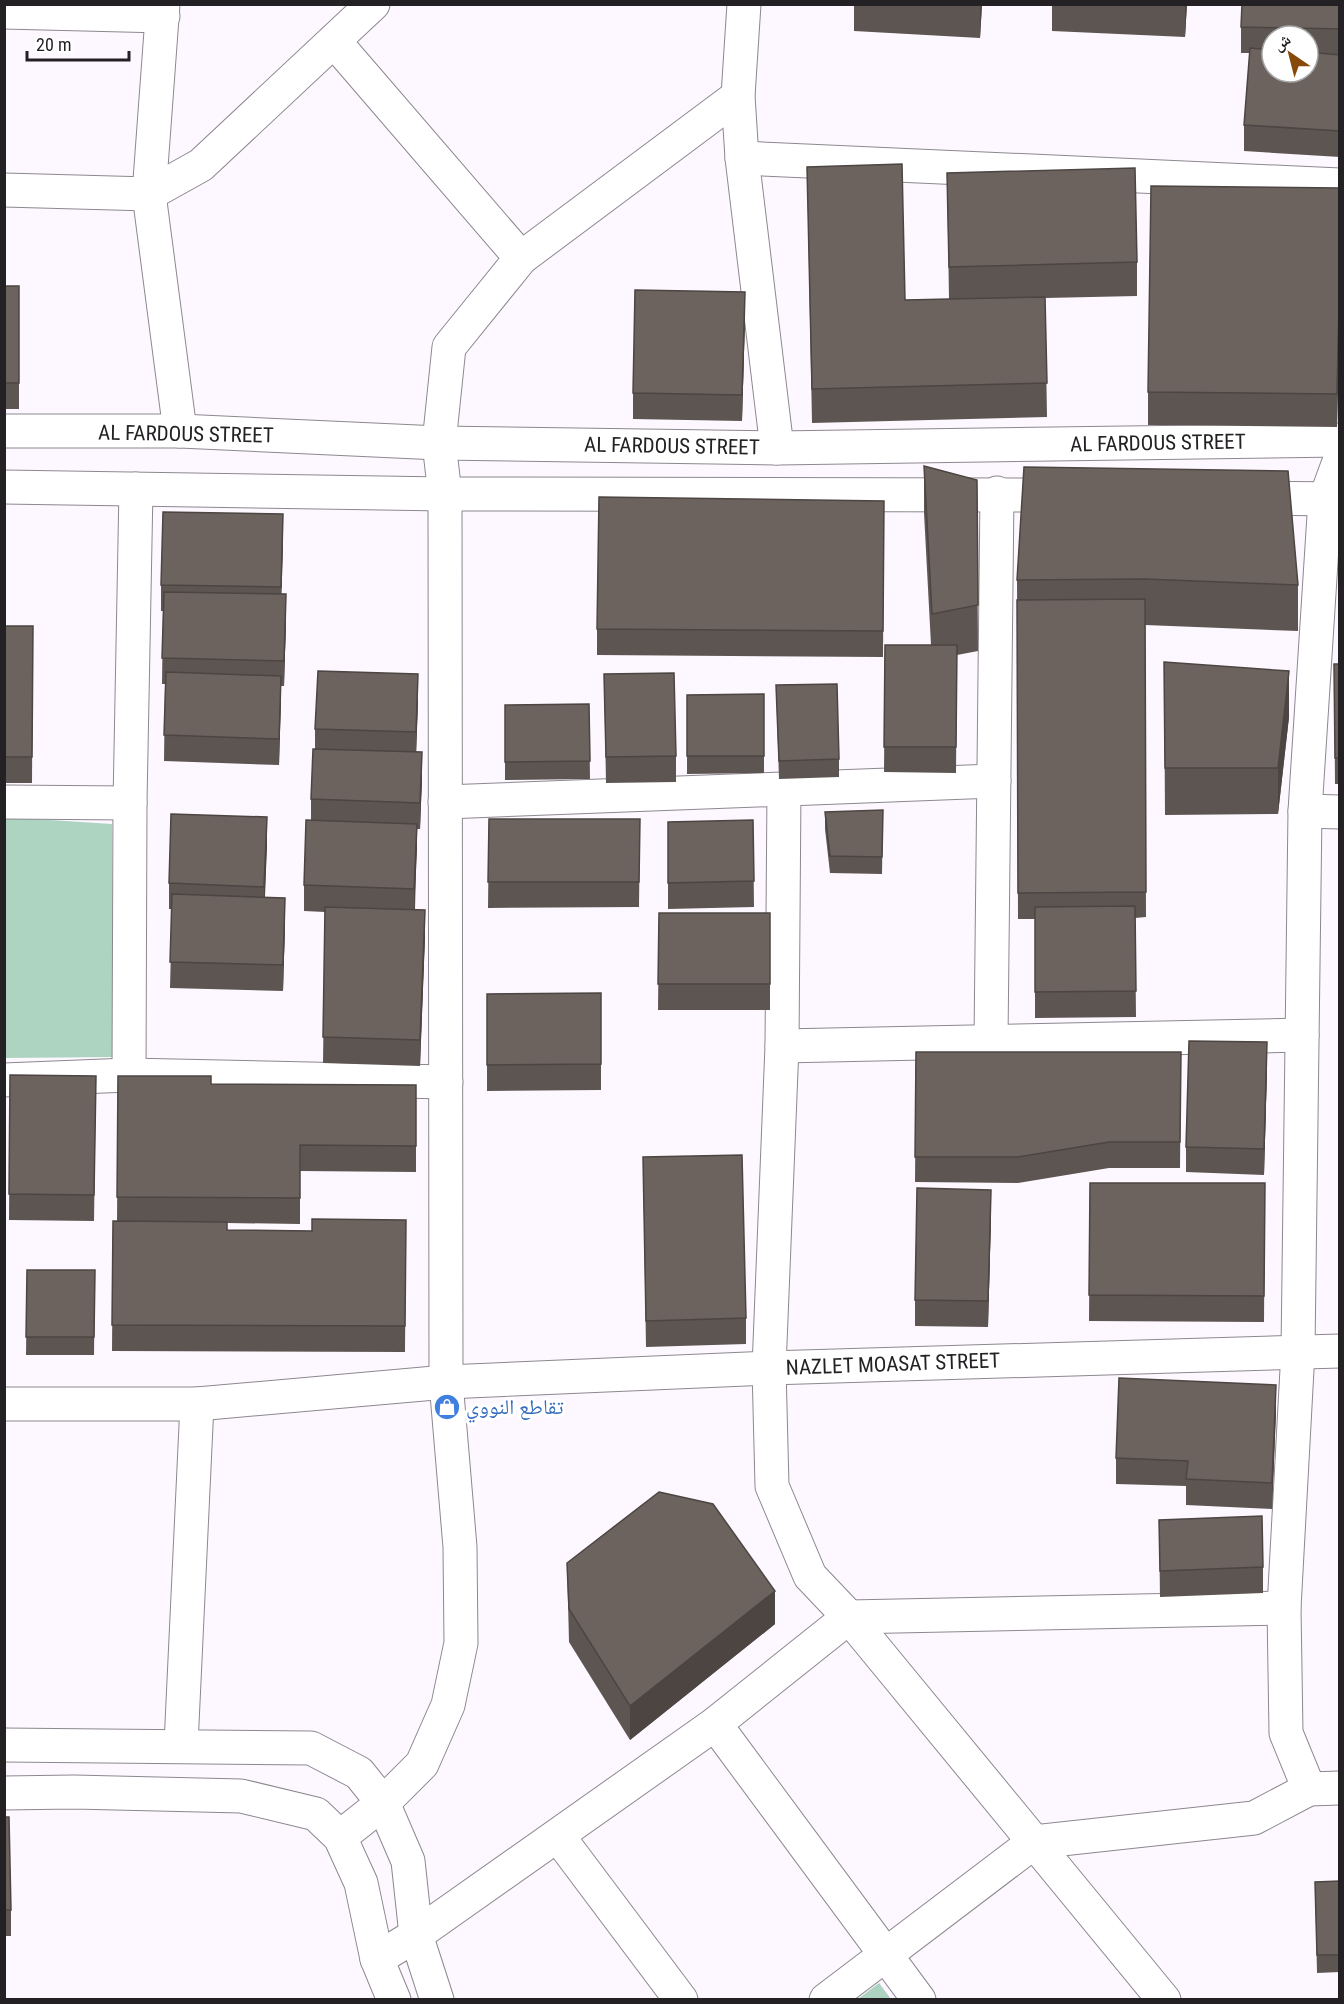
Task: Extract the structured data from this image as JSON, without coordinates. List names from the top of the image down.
{
  "streets": {
    "street": ["AL FARDOUS STREET", "NAZLET MOASAT STREET"]
  },
  "places": {
    "shop": ["تقاطع النووي"]
  },
  "scale_bar": "20 m",
  "north": "top left"
}
